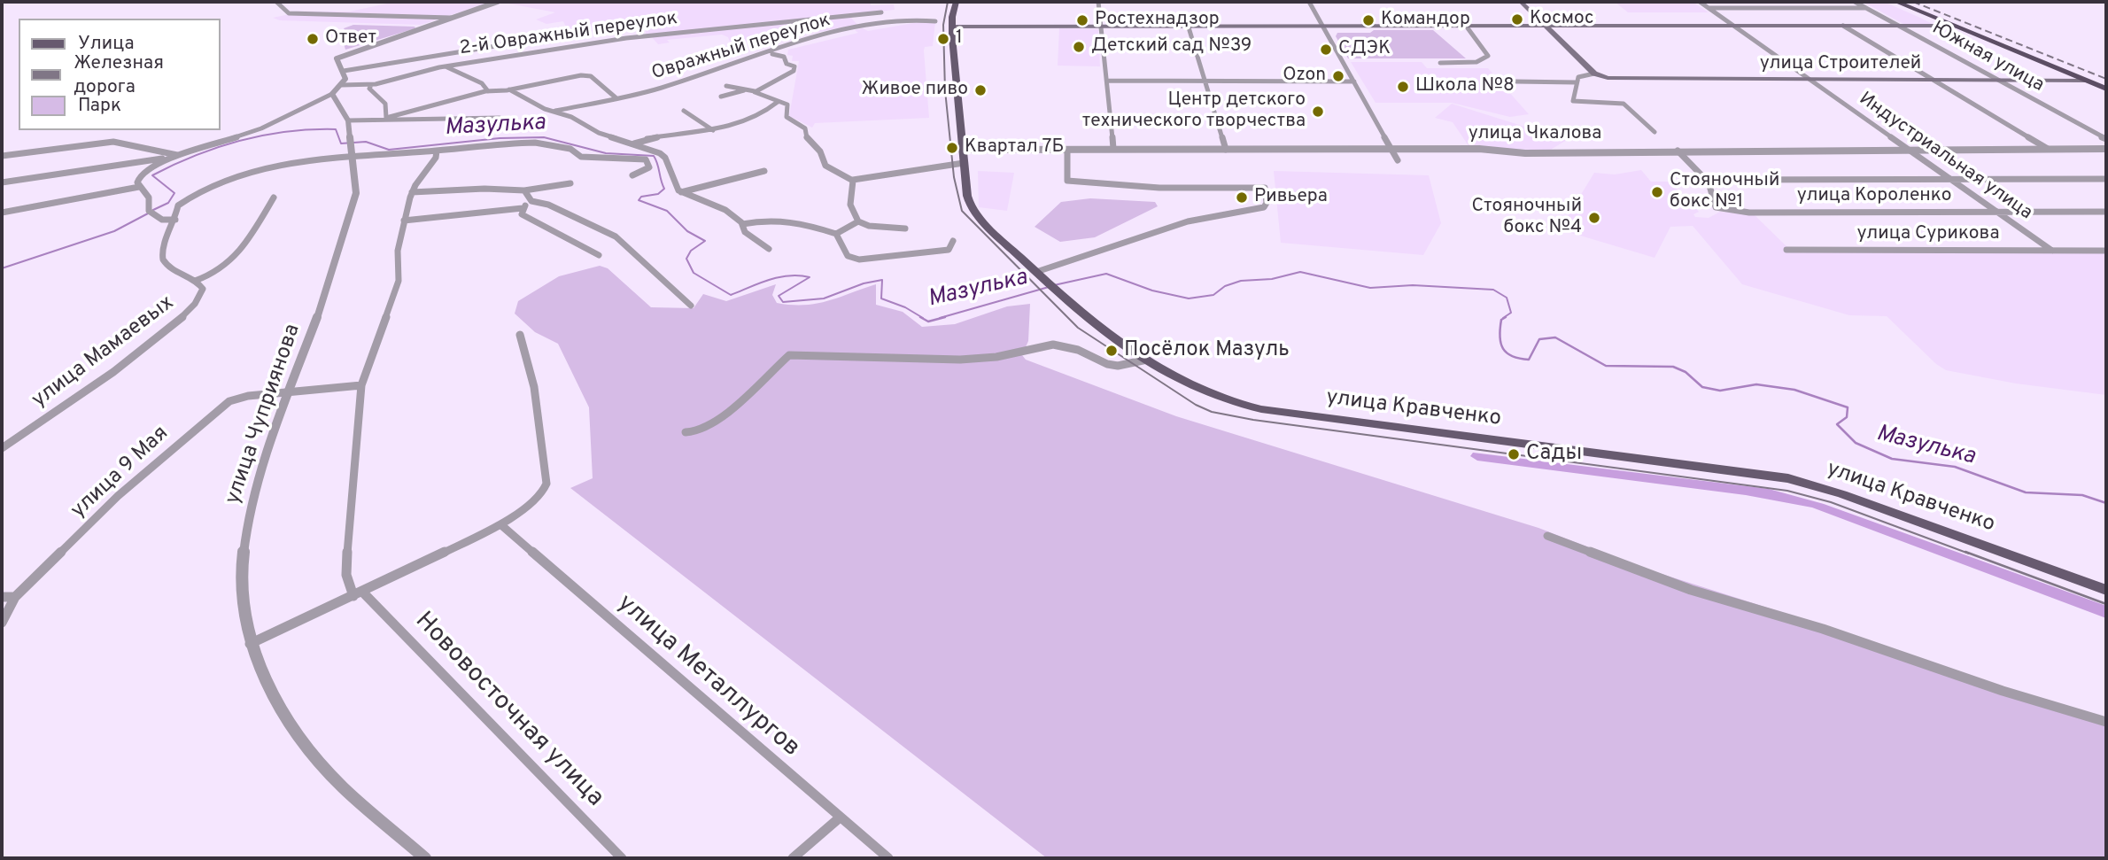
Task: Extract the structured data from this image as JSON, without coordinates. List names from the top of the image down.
{
  "streets": {
    "main road": ["улица Строителей", "улица Кравченко"],
    "street": [
      "2-й Овражный переулок",
      "Овражный переулок",
      "Южная улица",
      "улица Чкалова",
      "Индустриальная улица",
      "улица Короленко",
      "улица Сурикова",
      "улица Мамаевых",
      "улица Чуприянова",
      "улица 9 Мая",
      "улица Металлургов",
      "Нововосточная улица"
    ]
  },
  "crossings": [
    ["Южная улица", "улица Строителей"],
    ["улица Строителей", "Индустриальная улица"],
    ["улица Чкалова", "Индустриальная улица"],
    ["улица Чкалова", "улица Кравченко"],
    ["Индустриальная улица", "улица Короленко"],
    ["Индустриальная улица", "улица Сурикова"],
    ["улица Чуприянова", "улица 9 Мая"]
  ],
  "water": ["Мазулька"],
  "places": [
    "Космос",
    "Ростехнадзор",
    "Командор",
    "Ответ",
    "1",
    "Детский сад №39",
    "СДЭК",
    "Ozon",
    "Школа №8",
    "Живое пиво",
    "Центр детского технического творчества",
    "Квартал 7Б",
    "Стояночный бокс №1",
    "Ривьера",
    "Стояночный бокс №4",
    "Посёлок Мазуль",
    "Сады"
  ],
  "legend": ["Улица", "Железная дорога", "Парк"]
}
